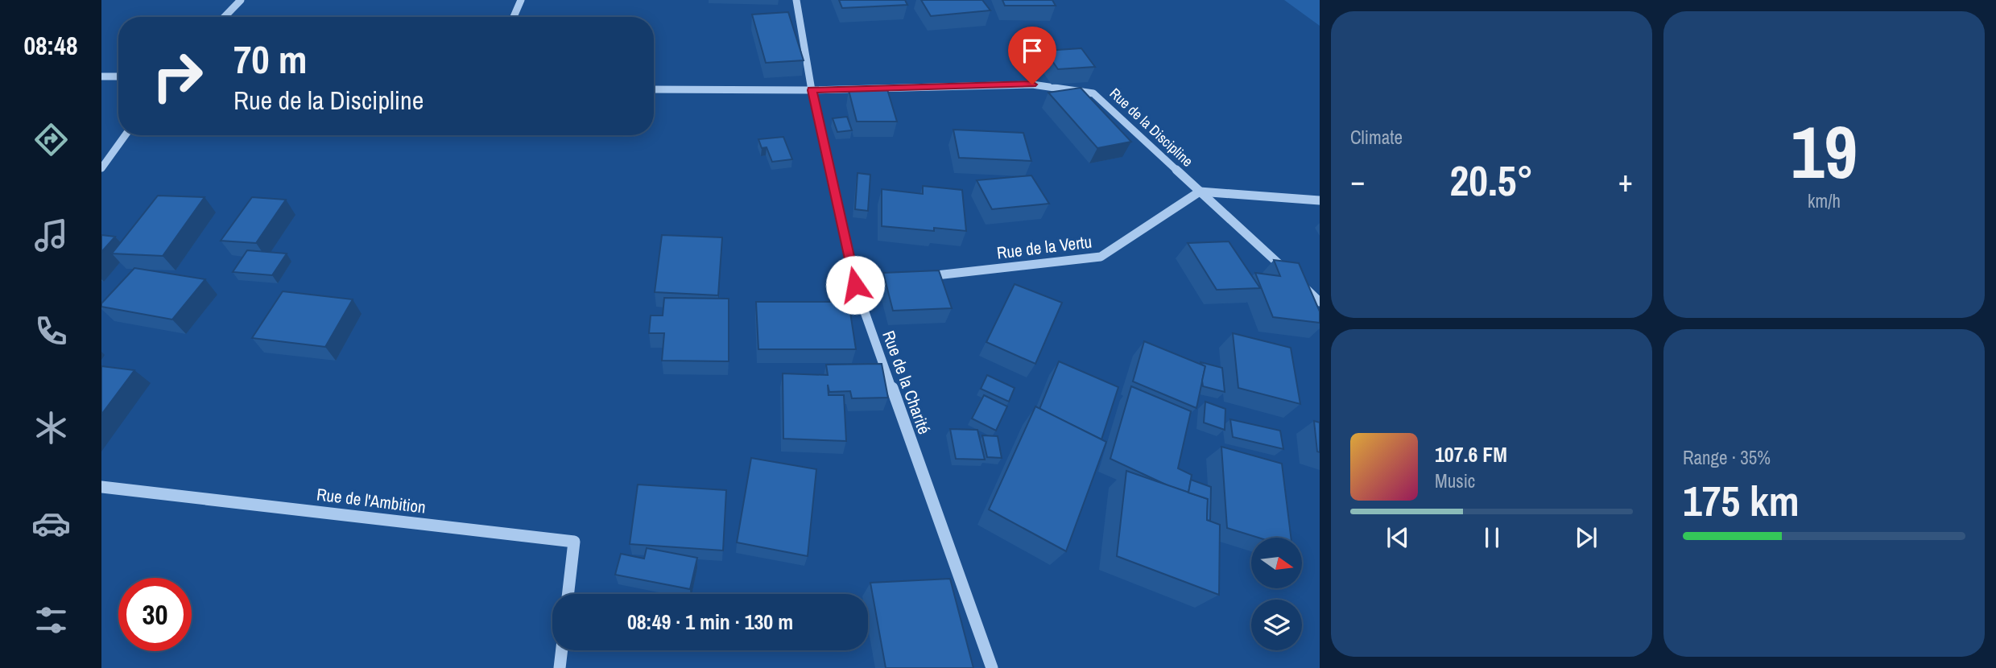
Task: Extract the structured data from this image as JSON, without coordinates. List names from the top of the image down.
{
  "streets": {
    "street": [
      "Rue de la Discipline",
      "Rue de la Vertu",
      "Rue de la Charité",
      "Rue de l'Ambition"
    ]
  },
  "crossings": [
    ["Rue de la Discipline", "Rue de la Vertu"],
    ["Rue de la Discipline", "Rue de la Charité"]
  ],
  "north": "right",
  "page": {
    "tabs": "08:48",
    "tile": [
      "Climate",
      ["19", "km/h"],
      ["Range · 35%", "175 km"]
    ],
    "turn": ["70 m", "Rue de la Discipline"],
    "heat": ["−", "20.5°", "+"],
    "song": ["107.6 FM", "Music"],
    "limit": "30",
    "trip": "08:49 · 1 min · 130 m"
  }
}
